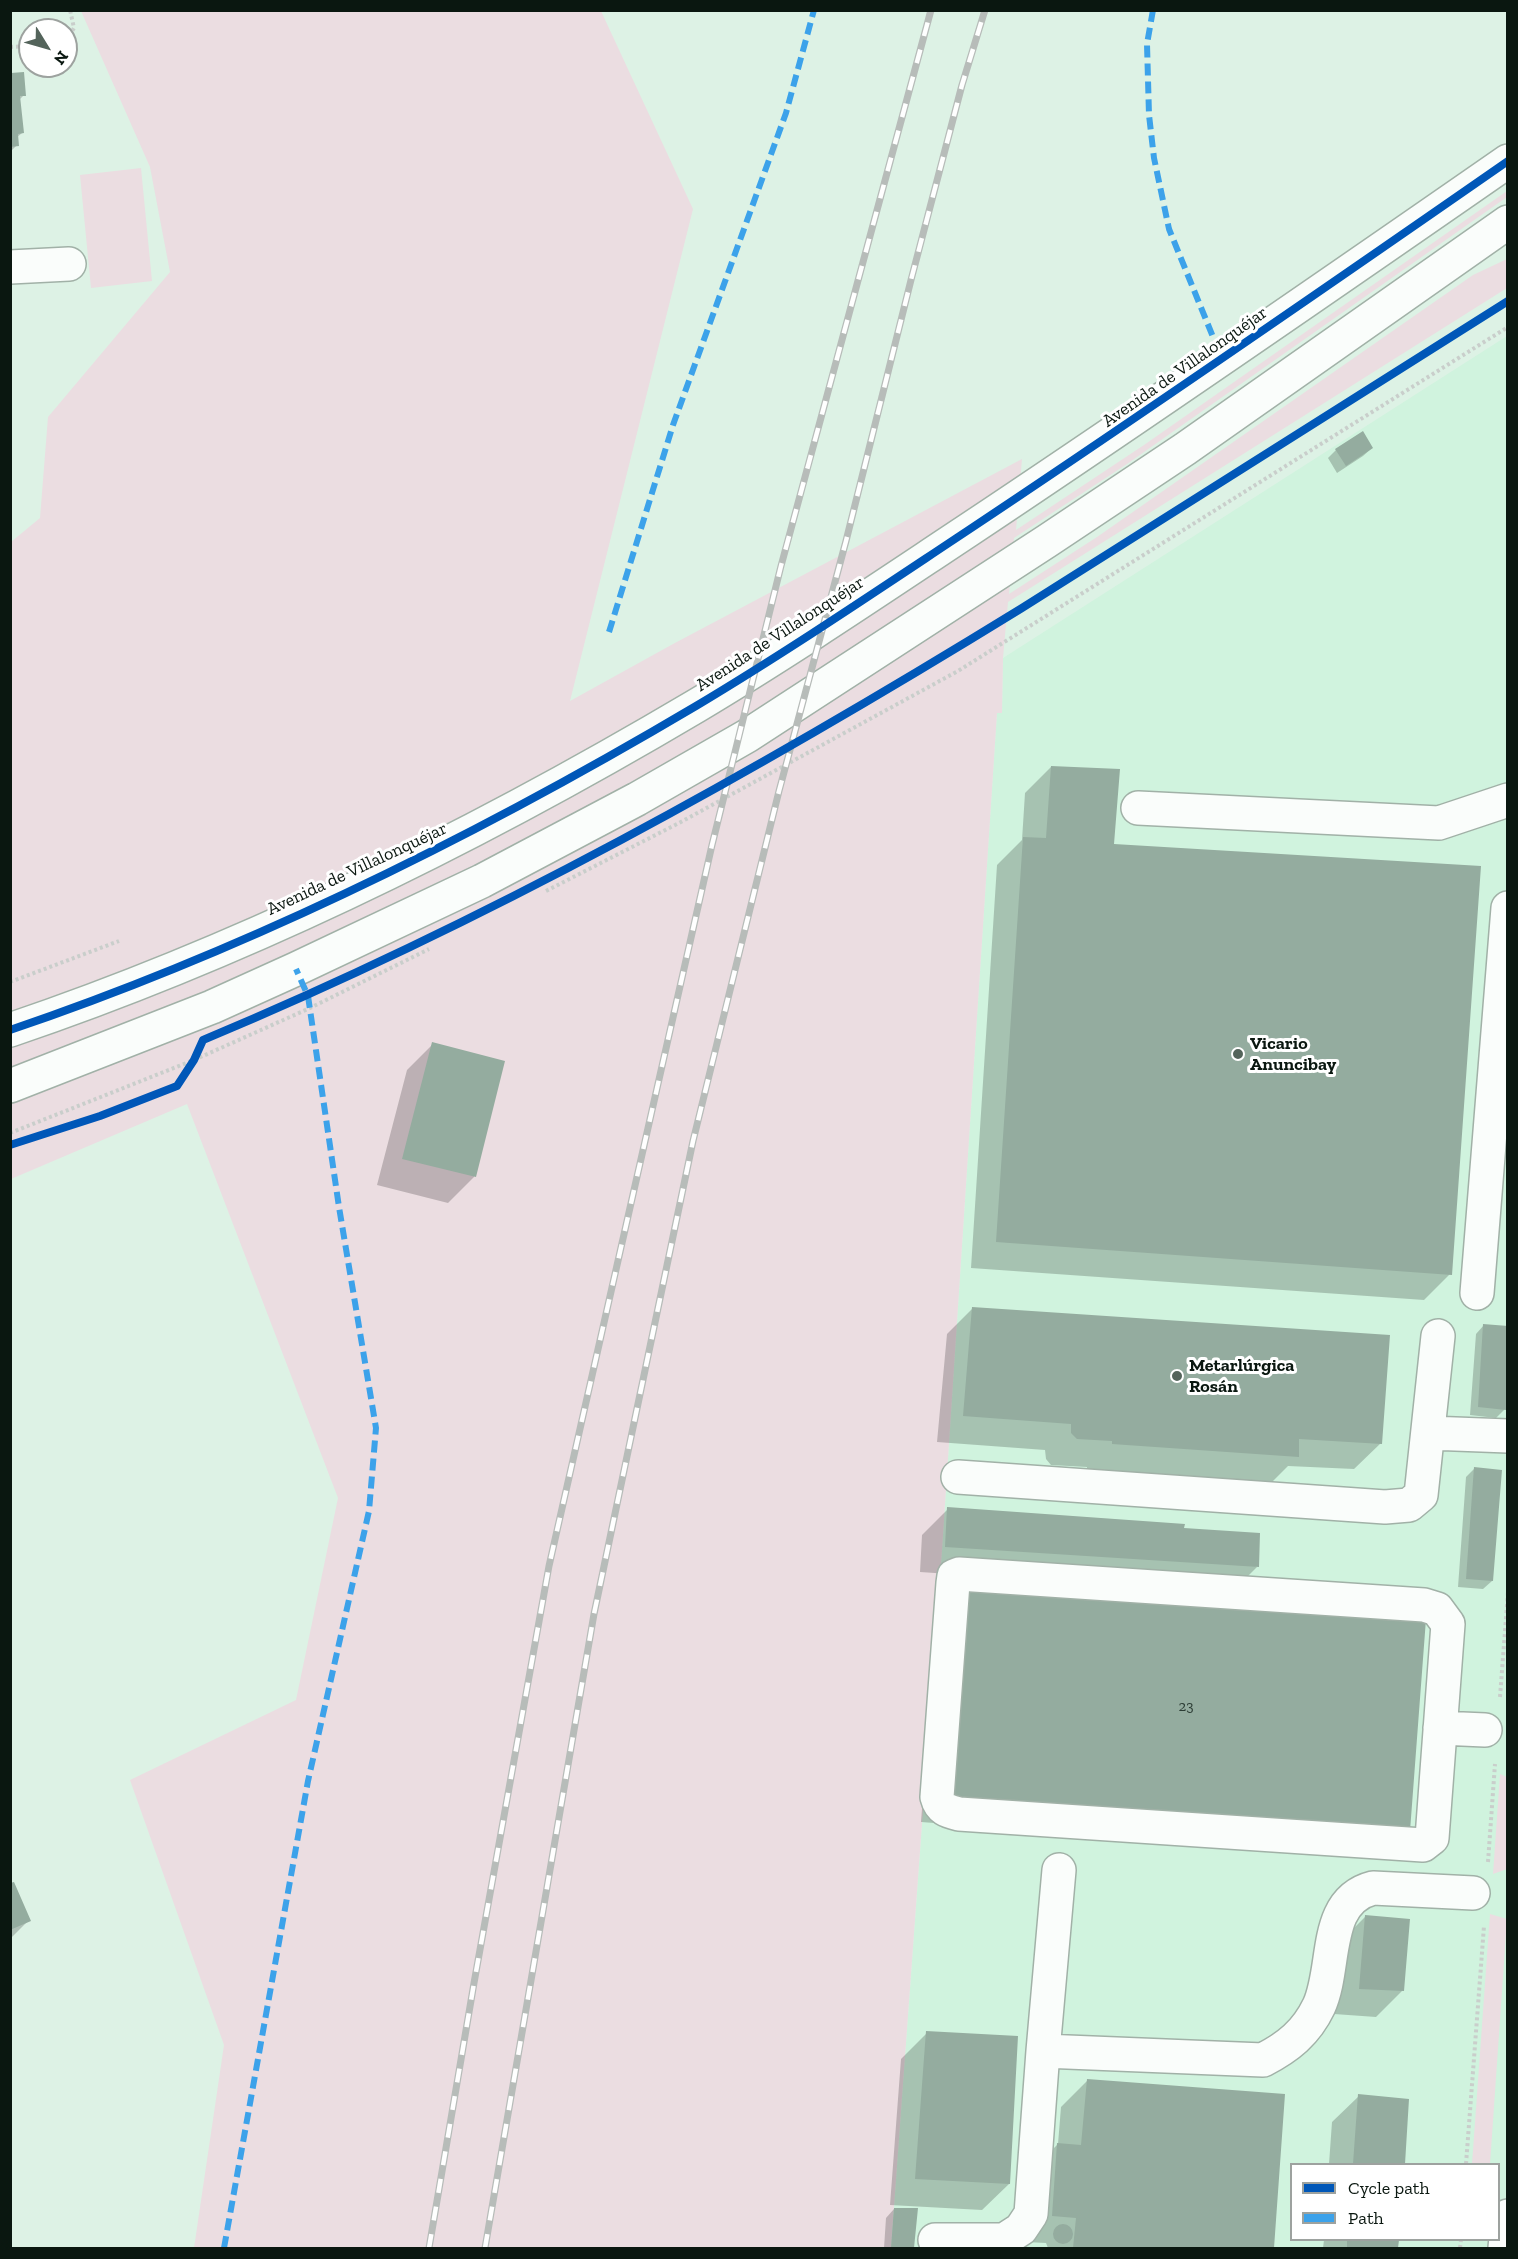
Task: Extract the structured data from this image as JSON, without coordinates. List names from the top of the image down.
{
  "streets": {
    "street": ["Avenida de Villalonquéjar"]
  },
  "places": ["Vicario Anuncibay", "Metarlúrgica Rosán"],
  "house_numbers": ["23"],
  "legend": ["Cycle path", "Path"],
  "north": "bottom right"
}
